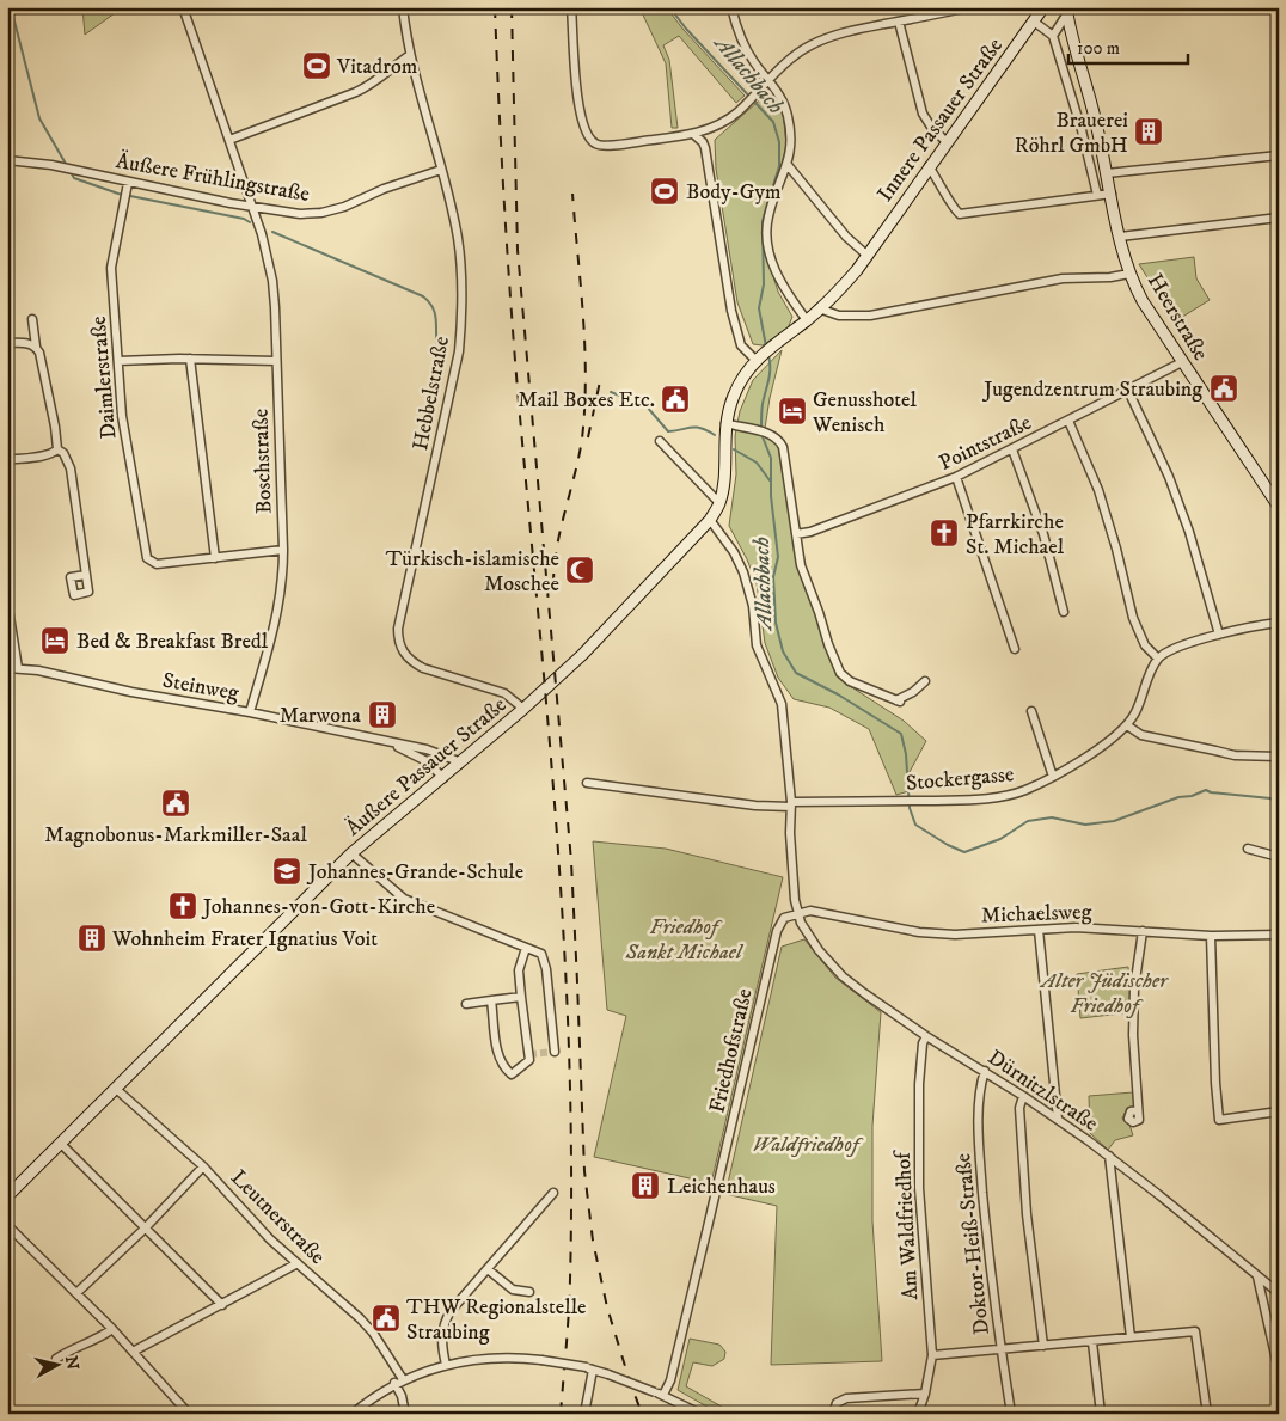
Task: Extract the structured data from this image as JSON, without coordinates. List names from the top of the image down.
{
  "streets": {
    "main road": ["Innere Passauer Straße", "Heerstraße", "Äußere Passauer Straße"],
    "street": [
      "Äußere Frühlingstraße",
      "Daimlerstraße",
      "Hebbelstraße",
      "Pointstraße",
      "Boschstraße",
      "Steinweg",
      "Stockergasse",
      "Michaelsweg",
      "Friedhofstraße",
      "Dürnitzlstraße",
      "Leutnerstraße",
      "Am Waldfriedhof",
      "Doktor-Heiß-Straße"
    ]
  },
  "crossings": [
    ["Innere Passauer Straße", "Äußere Passauer Straße"],
    ["Äußere Frühlingstraße", "Daimlerstraße"],
    ["Äußere Frühlingstraße", "Hebbelstraße"],
    ["Äußere Frühlingstraße", "Boschstraße"],
    ["Heerstraße", "Pointstraße"],
    ["Hebbelstraße", "Äußere Passauer Straße"],
    ["Boschstraße", "Steinweg"],
    ["Steinweg", "Äußere Passauer Straße"],
    ["Äußere Passauer Straße", "Leutnerstraße"],
    ["Michaelsweg", "Friedhofstraße"],
    ["Michaelsweg", "Dürnitzlstraße"],
    ["Friedhofstraße", "Dürnitzlstraße"],
    ["Dürnitzlstraße", "Am Waldfriedhof"],
    ["Dürnitzlstraße", "Doktor-Heiß-Straße"]
  ],
  "water": ["Allachbach"],
  "parks": ["Friedhof Sankt Michael", "Alter Jüdischer Friedhof", "Waldfriedhof"],
  "places": {
    "sports": ["Vitadrom", "Body-Gym"],
    "building": [
      "Brauerei Röhrl GmbH",
      "Marwona",
      "Wohnheim Frater Ignatius Voit",
      "Leichenhaus"
    ],
    "public building": [
      "Jugendzentrum Straubing",
      "Mail Boxes Etc.",
      "Magnobonus-Markmiller-Saal",
      "THW Regionalstelle Straubing"
    ],
    "hotel": ["Genusshotel Wenisch", "Bed & Breakfast Bredl"],
    "church": ["Pfarrkirche St. Michael", "Johannes-von-Gott-Kirche"],
    "mosque": ["Türkisch-islamische Moschee"],
    "school or university": ["Johannes-Grande-Schule"]
  },
  "scale_bar": "100 m",
  "north": "right"
}
